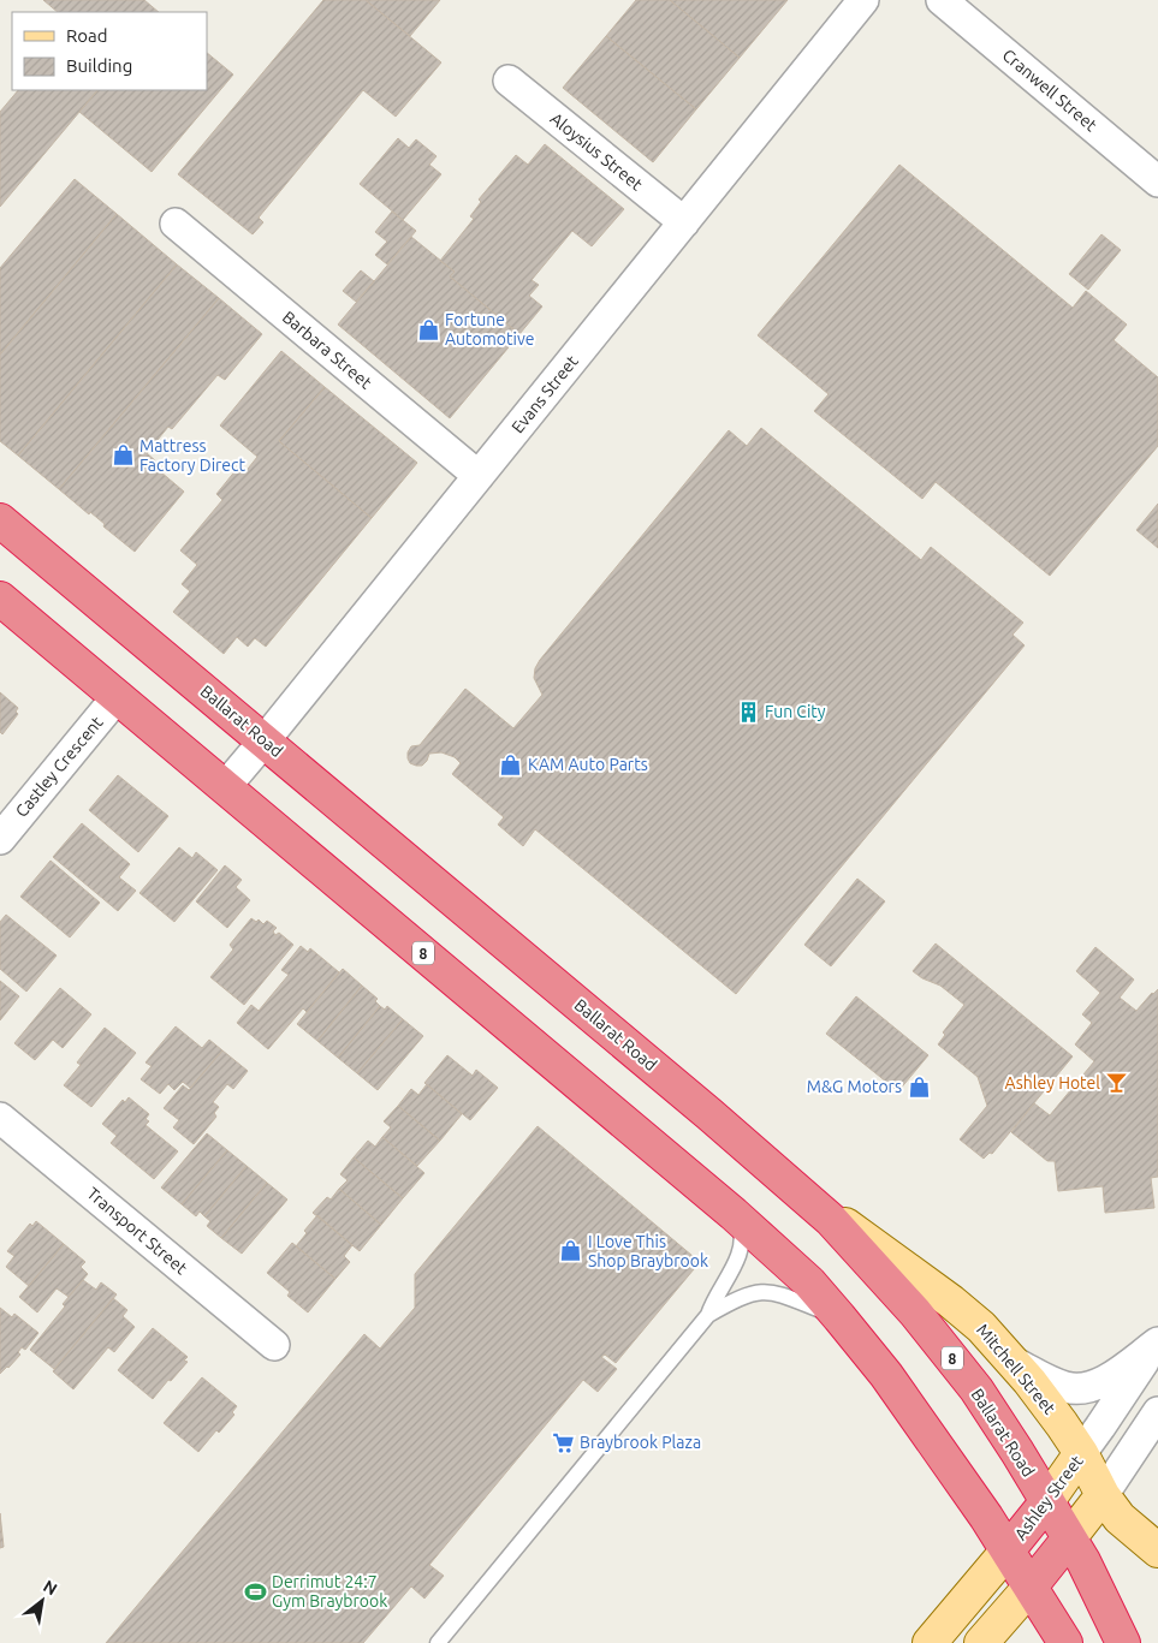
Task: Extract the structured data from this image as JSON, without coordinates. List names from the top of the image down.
{
  "streets": {
    "highway": ["Ballarat Road", "8", "Ashley Street"],
    "main road": ["Mitchell Street"],
    "street": [
      "Cranwell Street",
      "Aloysius Street",
      "Barbara Street",
      "Evans Street",
      "Castley Crescent",
      "Transport Street"
    ]
  },
  "crossings": [
    ["Aloysius Street", "Evans Street"],
    ["Barbara Street", "Evans Street"],
    ["Evans Street", "Ballarat Road"],
    ["Evans Street", "8"],
    ["Ballarat Road", "Mitchell Street"],
    ["Ballarat Road", "Ashley Street"],
    ["Castley Crescent", "8"],
    ["8", "Ashley Street"],
    ["Mitchell Street", "Ashley Street"]
  ],
  "places": {
    "shop": [
      "Fortune Automotive",
      "Mattress Factory Direct",
      "KAM Auto Parts",
      "M&G Motors",
      "I Love This Shop Braybrook"
    ],
    "building": ["Fun City"],
    "bar": ["Ashley Hotel"],
    "supermarket": ["Braybrook Plaza"],
    "sports": ["Derrimut 24:7 Gym Braybrook"]
  },
  "legend": ["Road", "Building"],
  "north": "top right"
}
